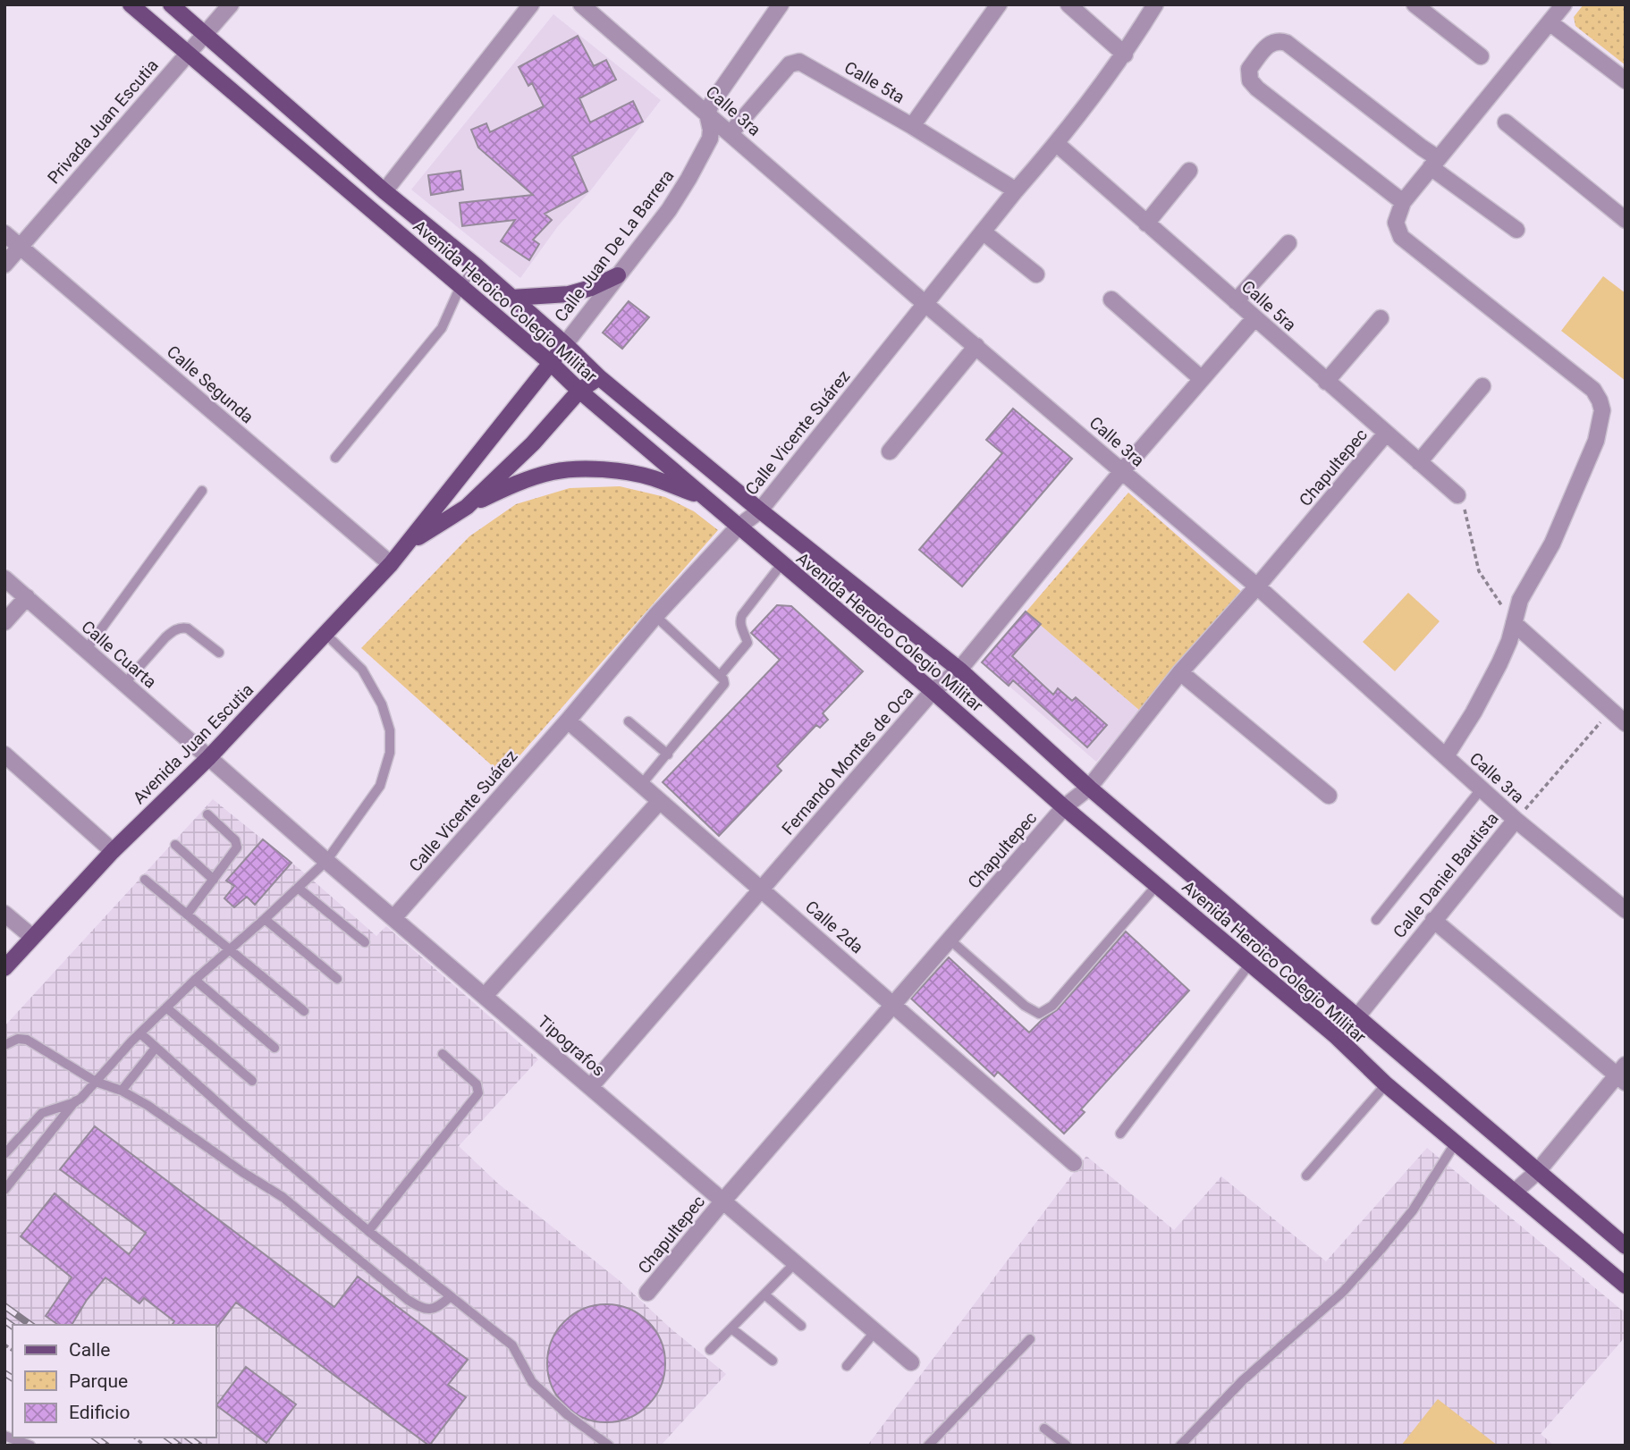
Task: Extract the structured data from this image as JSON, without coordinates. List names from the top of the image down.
{
  "streets": {
    "main road": ["Calle Juan De La Barrera", "Avenida Heroico Colegio Militar", "Avenida Juan Escutia"],
    "street": [
      "Calle 5ta",
      "Calle 3ra",
      "Privada Juan Escutia",
      "Calle 5ra",
      "Calle Segunda",
      "Calle Vicente Suárez",
      "Chapultepec",
      "Calle Cuarta",
      "Fernando Montes de Oca",
      "Calle Daniel Bautista",
      "Calle 2da",
      "Tipografos"
    ]
  },
  "crossings": [
    ["Calle 5ta", "Calle 3ra"],
    ["Calle 5ta", "Calle Vicente Suárez"],
    ["Calle 3ra", "Calle Juan De La Barrera"],
    ["Calle 3ra", "Calle Vicente Suárez"],
    ["Calle 3ra", "Chapultepec"],
    ["Calle 3ra", "Fernando Montes de Oca"],
    ["Calle 3ra", "Calle Daniel Bautista"],
    ["Privada Juan Escutia", "Avenida Heroico Colegio Militar"],
    ["Privada Juan Escutia", "Calle Segunda"],
    ["Calle Juan De La Barrera", "Avenida Heroico Colegio Militar"],
    ["Calle Juan De La Barrera", "Avenida Juan Escutia"],
    ["Avenida Heroico Colegio Militar", "Calle Vicente Suárez"],
    ["Avenida Heroico Colegio Militar", "Chapultepec"],
    ["Avenida Heroico Colegio Militar", "Avenida Juan Escutia"],
    ["Avenida Heroico Colegio Militar", "Fernando Montes de Oca"],
    ["Avenida Heroico Colegio Militar", "Calle Daniel Bautista"],
    ["Calle 5ra", "Calle Vicente Suárez"],
    ["Calle 5ra", "Chapultepec"],
    ["Calle 5ra", "Fernando Montes de Oca"],
    ["Calle Segunda", "Avenida Juan Escutia"],
    ["Calle Vicente Suárez", "Calle 2da"],
    ["Calle Vicente Suárez", "Tipografos"],
    ["Chapultepec", "Calle 2da"],
    ["Chapultepec", "Tipografos"],
    ["Calle Cuarta", "Avenida Juan Escutia"],
    ["Calle Cuarta", "Tipografos"],
    ["Avenida Juan Escutia", "Tipografos"],
    ["Fernando Montes de Oca", "Calle 2da"],
    ["Fernando Montes de Oca", "Tipografos"]
  ],
  "legend": ["Calle", "Parque", "Edificio"]
}
